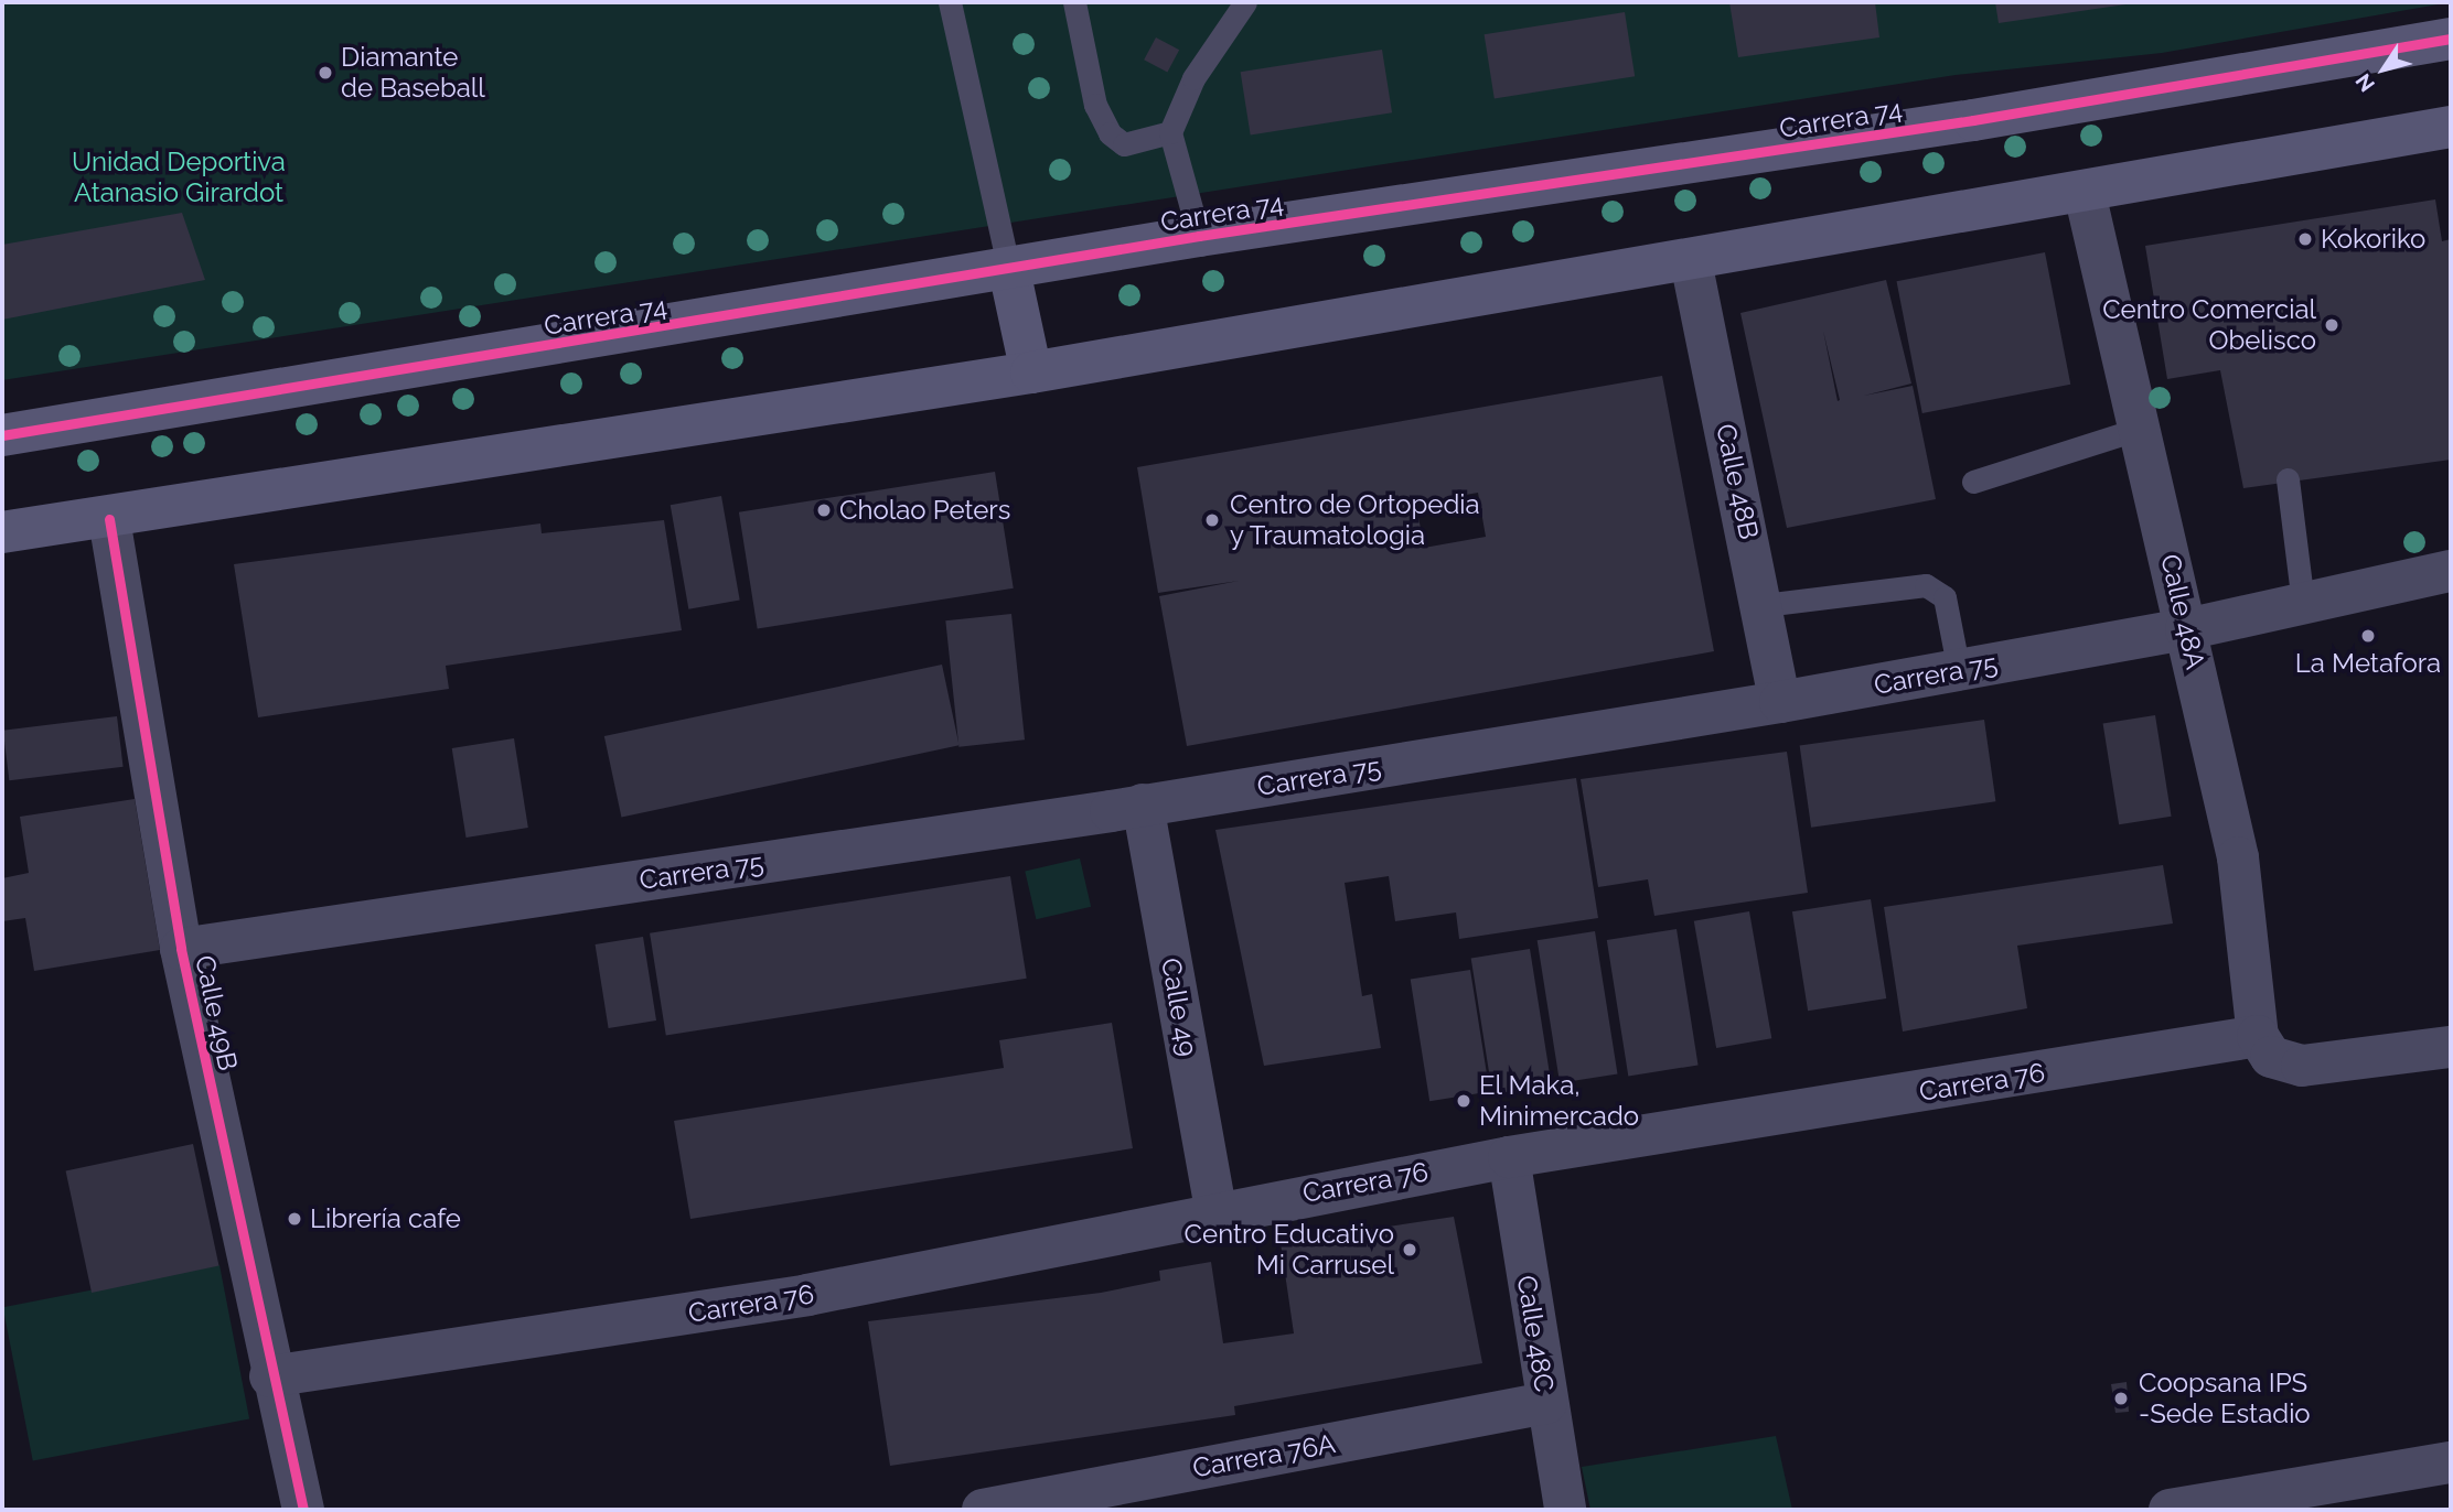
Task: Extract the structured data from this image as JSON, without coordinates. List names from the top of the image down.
{
  "streets": {
    "main road": ["Carrera 74"],
    "street": [
      "Calle 48B",
      "Calle 48A",
      "Carrera 75",
      "Calle 49",
      "Calle 49B",
      "Carrera 76",
      "Calle 48C",
      "Carrera 76A"
    ]
  },
  "crossings": [
    ["Calle 48B", "Carrera 75"],
    ["Calle 48A", "Carrera 75"],
    ["Calle 48A", "Carrera 76"],
    ["Carrera 75", "Calle 49"],
    ["Carrera 75", "Calle 49B"],
    ["Calle 49", "Carrera 76"],
    ["Calle 49B", "Carrera 76"],
    ["Carrera 76", "Calle 48C"],
    ["Calle 48C", "Carrera 76A"]
  ],
  "parks": ["Unidad Deportiva Atanasio Girardot"],
  "places": [
    "Diamante de Baseball",
    "Kokoriko",
    "Centro Comercial Obelisco",
    "Cholao Peters",
    "Centro de Ortopedia y Traumatologia",
    "La Metafora",
    "El Maka, Minimercado",
    "Librería cafe",
    "Centro Educativo Mi Carrusel",
    "Coopsana IPS -Sede Estadio"
  ],
  "north": "bottom left"
}
